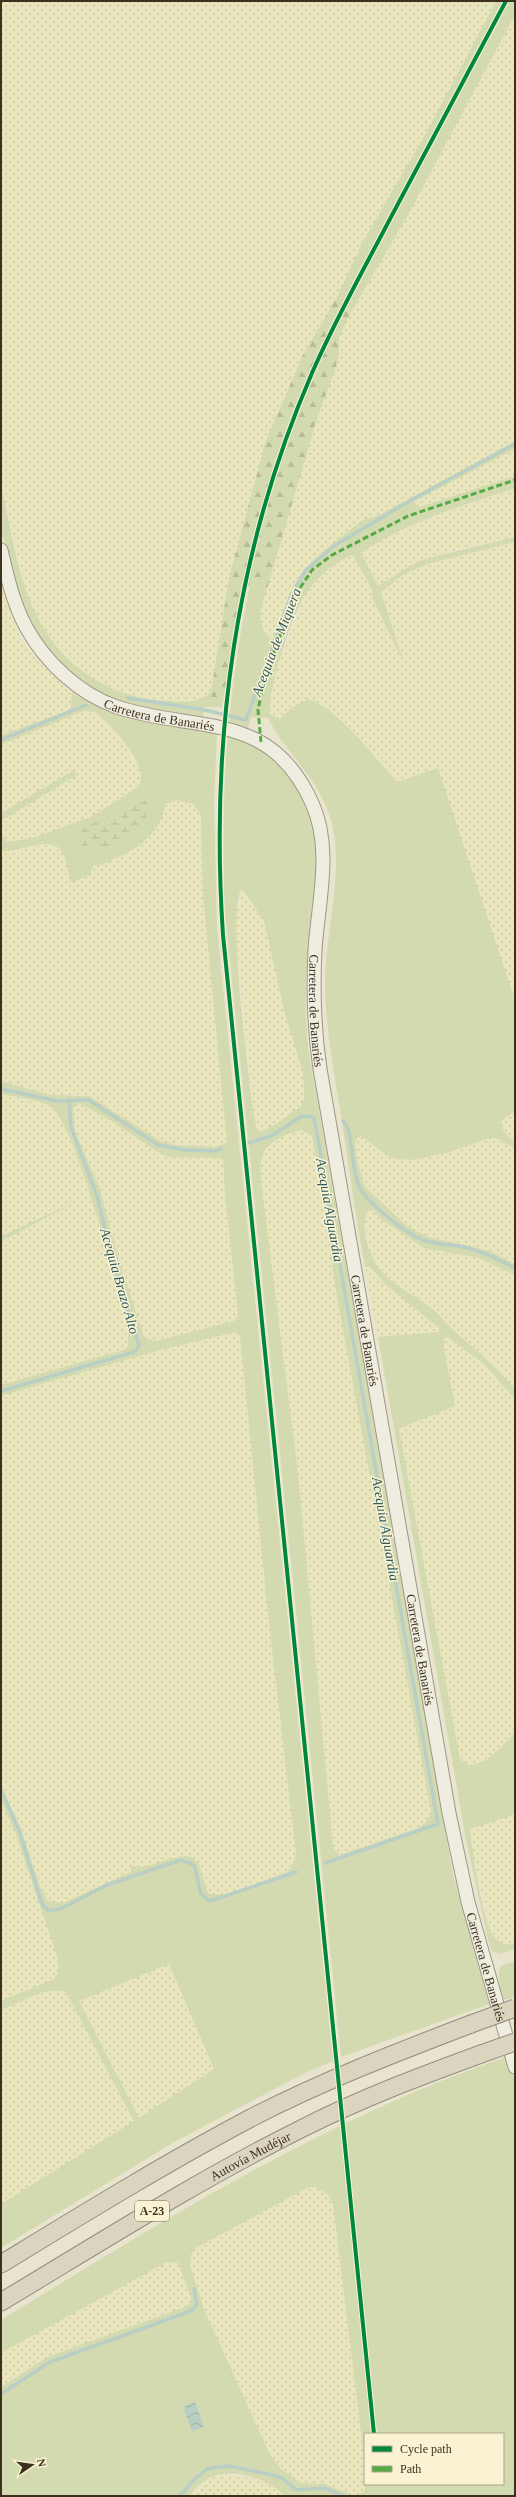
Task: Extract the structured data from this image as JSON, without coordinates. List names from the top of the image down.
{
  "streets": {
    "highway": ["Autovía Mudéjar", "A-23"],
    "street": ["Carretera de Banariés"]
  },
  "water": ["Acequia de Miquera", "Acequia Alguardia", "Acequia Brazo Alto"],
  "legend": ["Cycle path", "Path"],
  "north": "right"
}
